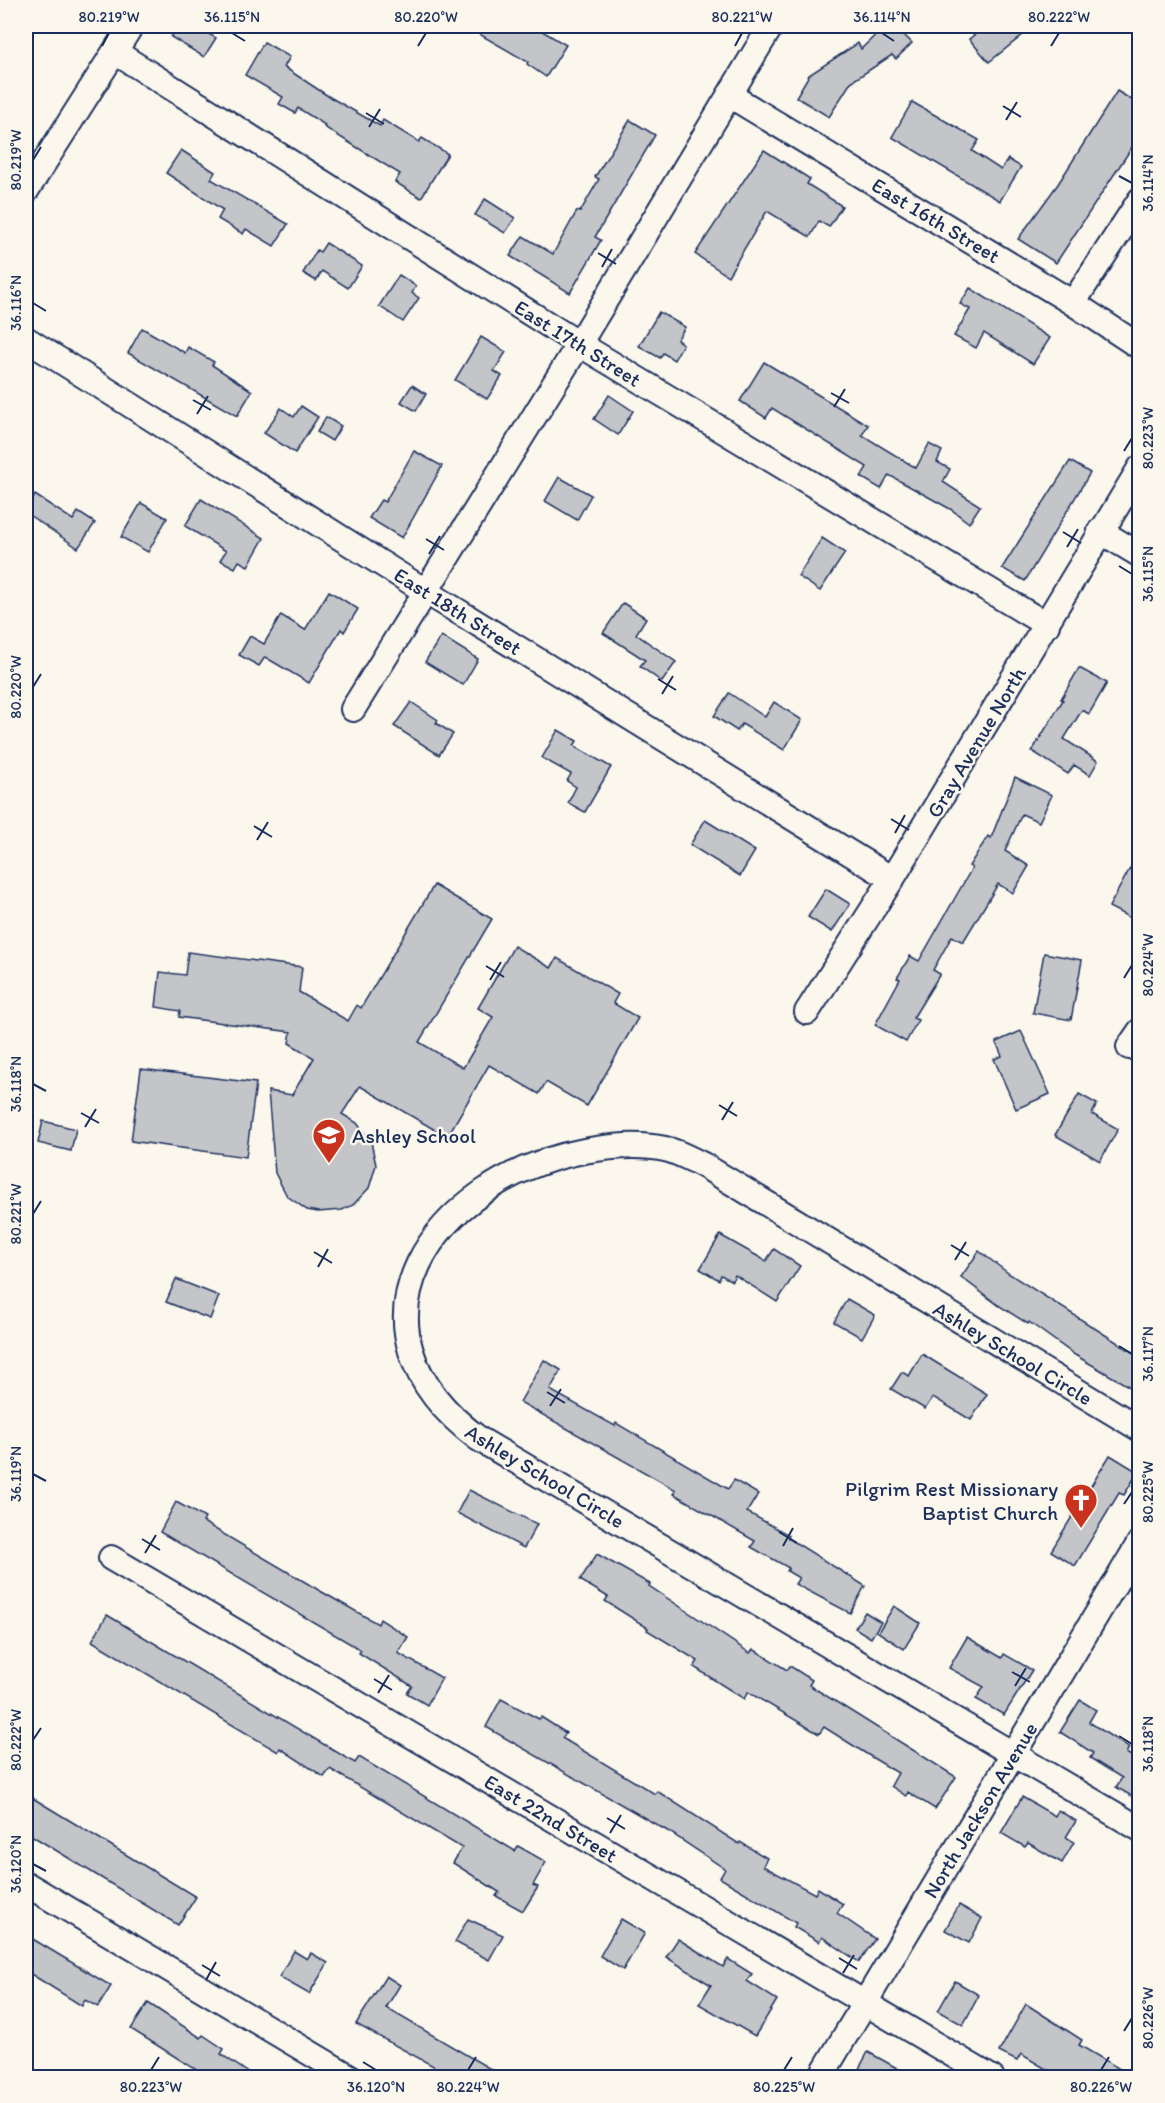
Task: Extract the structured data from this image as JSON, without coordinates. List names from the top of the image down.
{
  "streets": {
    "street": [
      "East 16th Street",
      "East 17th Street",
      "East 18th Street",
      "Gray Avenue North",
      "Ashley School Circle",
      "North Jackson Avenue",
      "East 22nd Street"
    ]
  },
  "crossings": [
    ["East 17th Street", "Gray Avenue North"],
    ["East 18th Street", "Gray Avenue North"],
    ["Ashley School Circle", "North Jackson Avenue"],
    ["North Jackson Avenue", "East 22nd Street"]
  ],
  "places": {
    "school or university": ["Ashley School"],
    "church": ["Pilgrim Rest Missionary Baptist Church"]
  },
  "coordinates": [
    "80.219°W",
    "36.115°N",
    "80.220°W",
    "80.221°W",
    "36.114°N",
    "80.222°W",
    "36.116°N",
    "80.223°W",
    "80.224°W",
    "36.118°N",
    "36.117°N",
    "36.119°N",
    "80.225°W",
    "36.120°N",
    "80.226°W"
  ]
}
